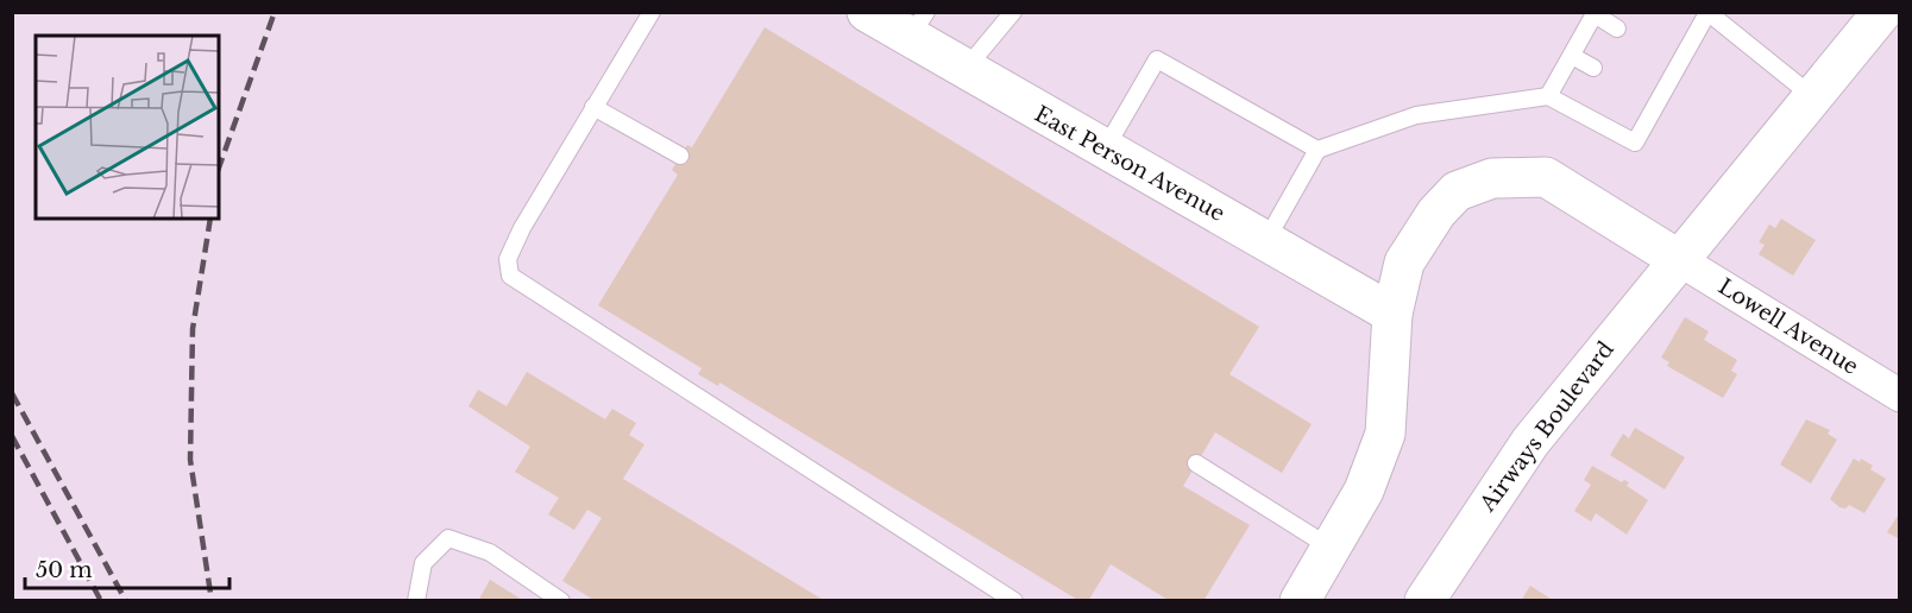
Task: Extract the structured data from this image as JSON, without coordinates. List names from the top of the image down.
{
  "streets": {
    "main road": ["East Person Avenue", "Airways Boulevard"],
    "street": ["Lowell Avenue"]
  },
  "crossings": [
    ["Lowell Avenue", "Airways Boulevard"]
  ],
  "scale_bar": "50 m"
}
